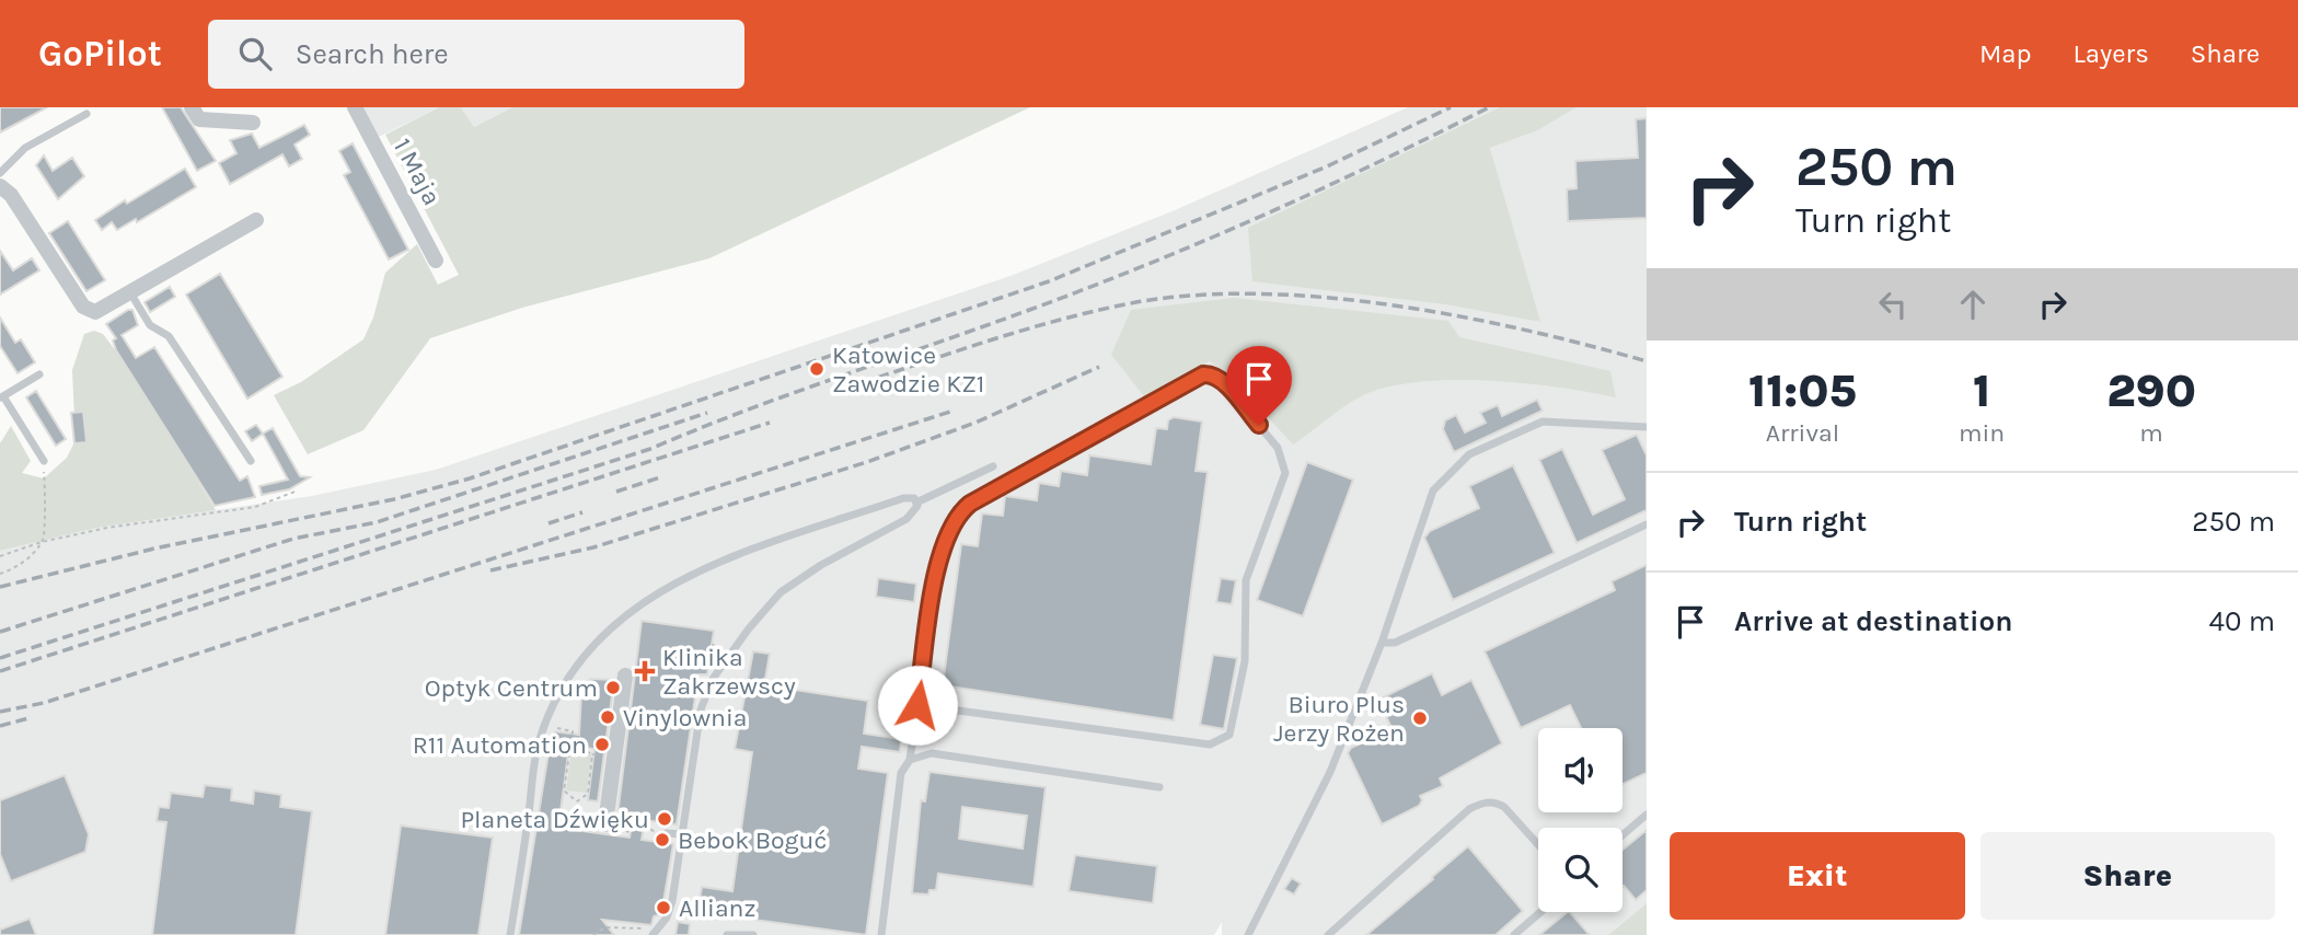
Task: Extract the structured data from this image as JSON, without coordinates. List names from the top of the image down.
{
  "streets": {
    "street": ["1 Maja"]
  },
  "places": {
    "other": [
      "Katowice Zawodzie KZ1",
      "Optyk Centrum",
      "Vinylownia",
      "Biuro Plus Jerzy Rożen",
      "R11 Automation",
      "Planeta Dźwięku",
      "Bebok Boguć",
      "Allianz"
    ],
    "health": ["Klinika Zakrzewscy"]
  },
  "page": {
    "header": "GoPilot",
    "search": "Search here",
    "nav": ["Map", "Layers", "Share"],
    "turn": ["250 m", "Turn right"],
    "eta": [
      "11:05",
      "Arrival",
      "1",
      "min",
      "290",
      "m"
    ],
    "list": [
      {
        "name": "Turn right",
        "value": "250 m"
      },
      {
        "name": "Arrive at destination",
        "value": "40 m"
      }
    ],
    "buttons": ["Exit", "Share"]
  }
}
